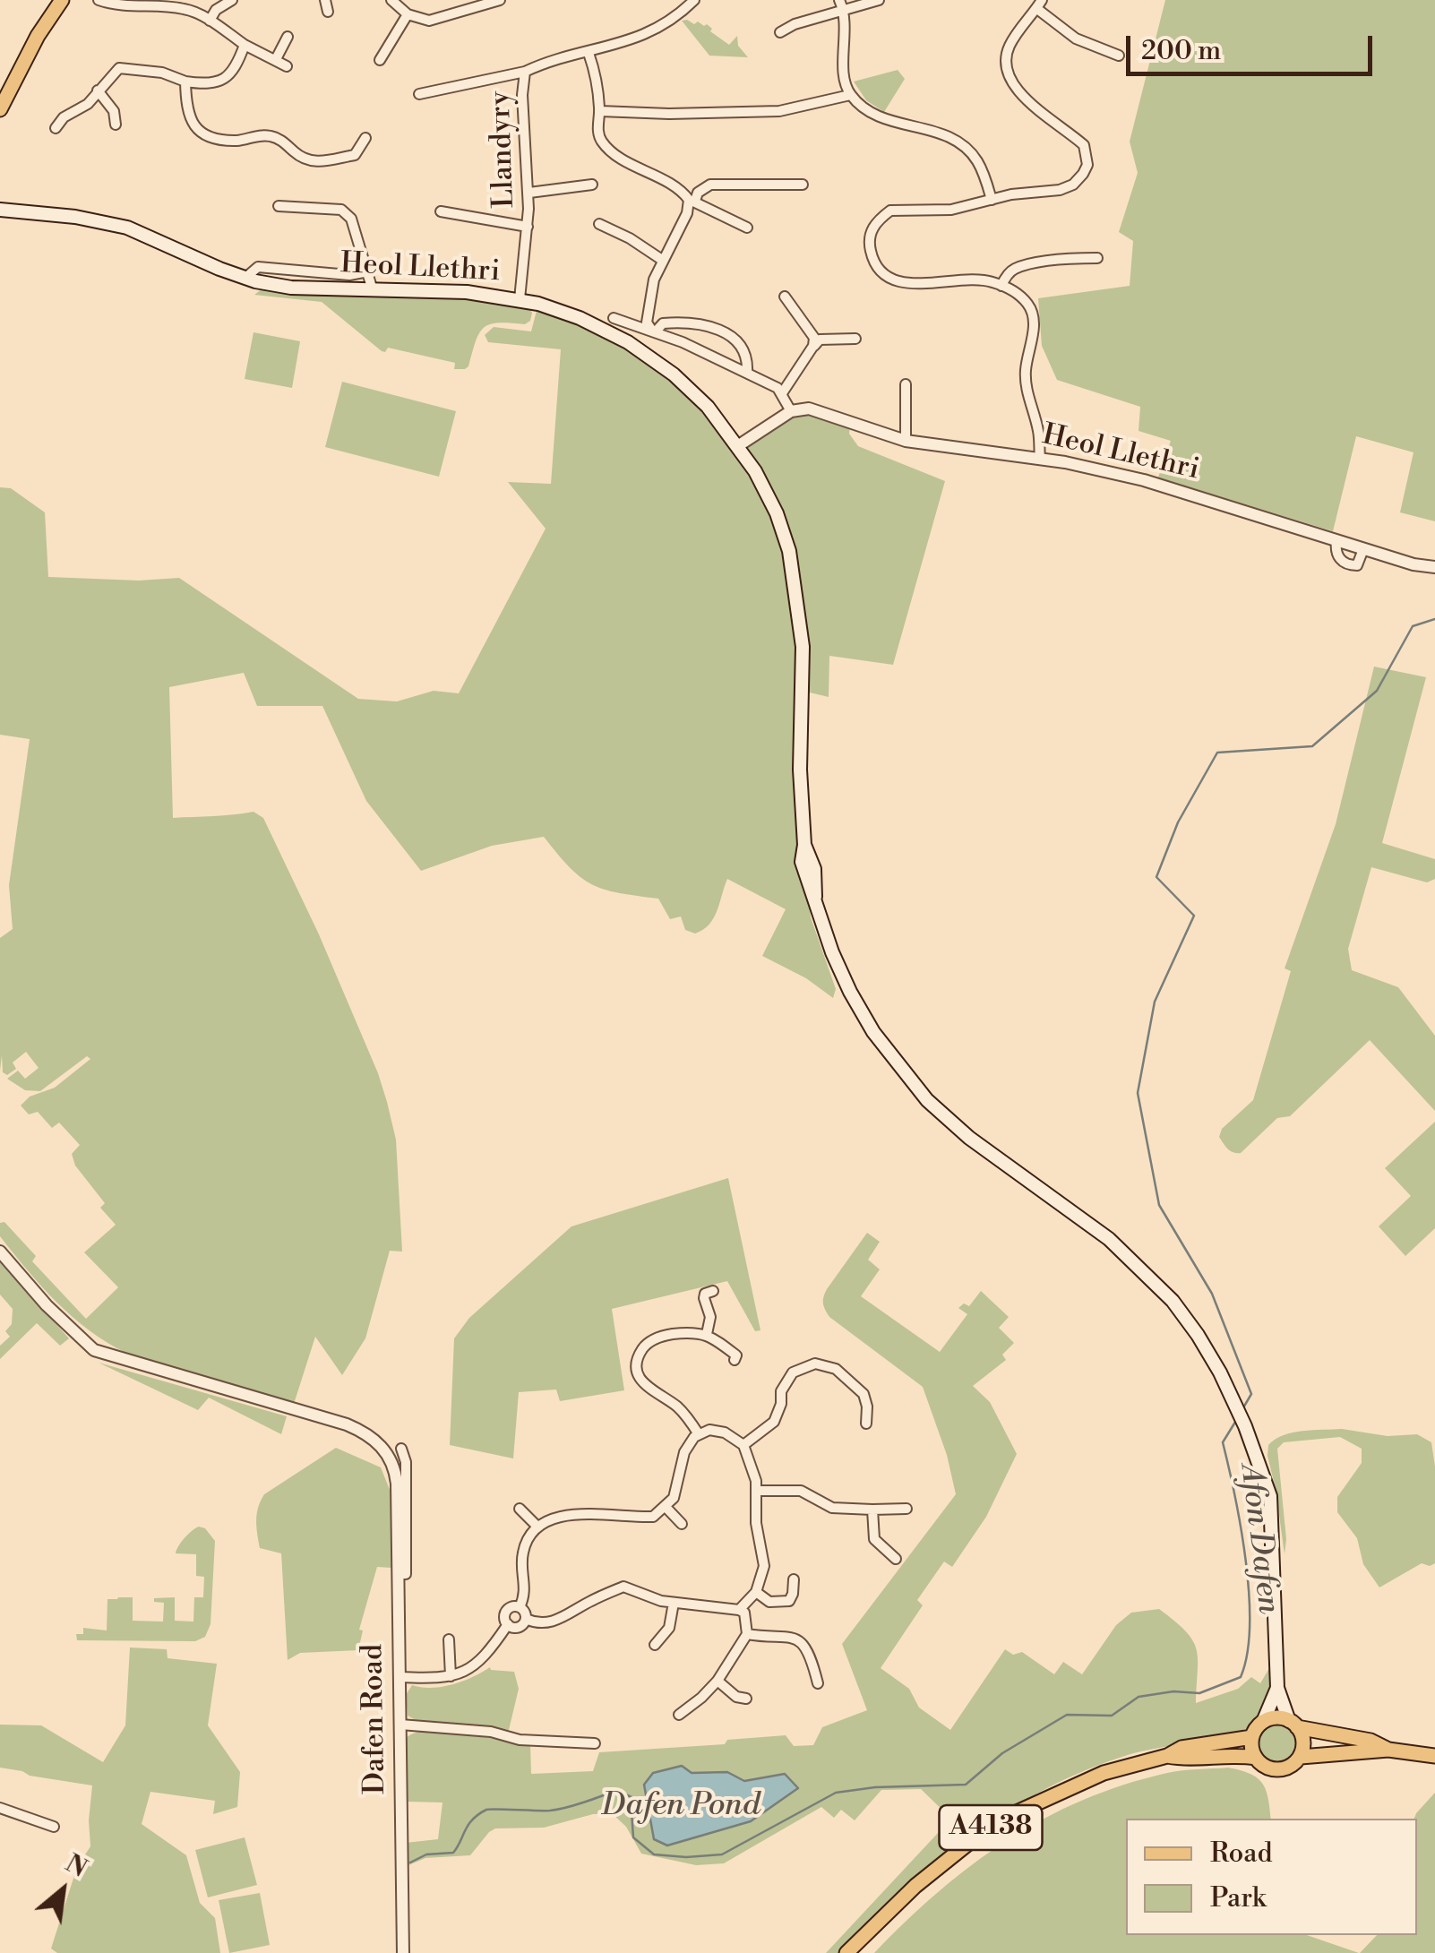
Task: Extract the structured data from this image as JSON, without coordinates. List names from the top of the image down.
{
  "streets": {
    "main road": ["Heol Llethri", "A4138"],
    "street": ["Llandyry", "Dafen Road"]
  },
  "crossings": [
    ["Llandyry", "Heol Llethri"]
  ],
  "water": ["Afon Dafen", "Dafen Pond"],
  "legend": ["Road", "Park"],
  "scale_bar": "200 m",
  "north": "top right"
}
